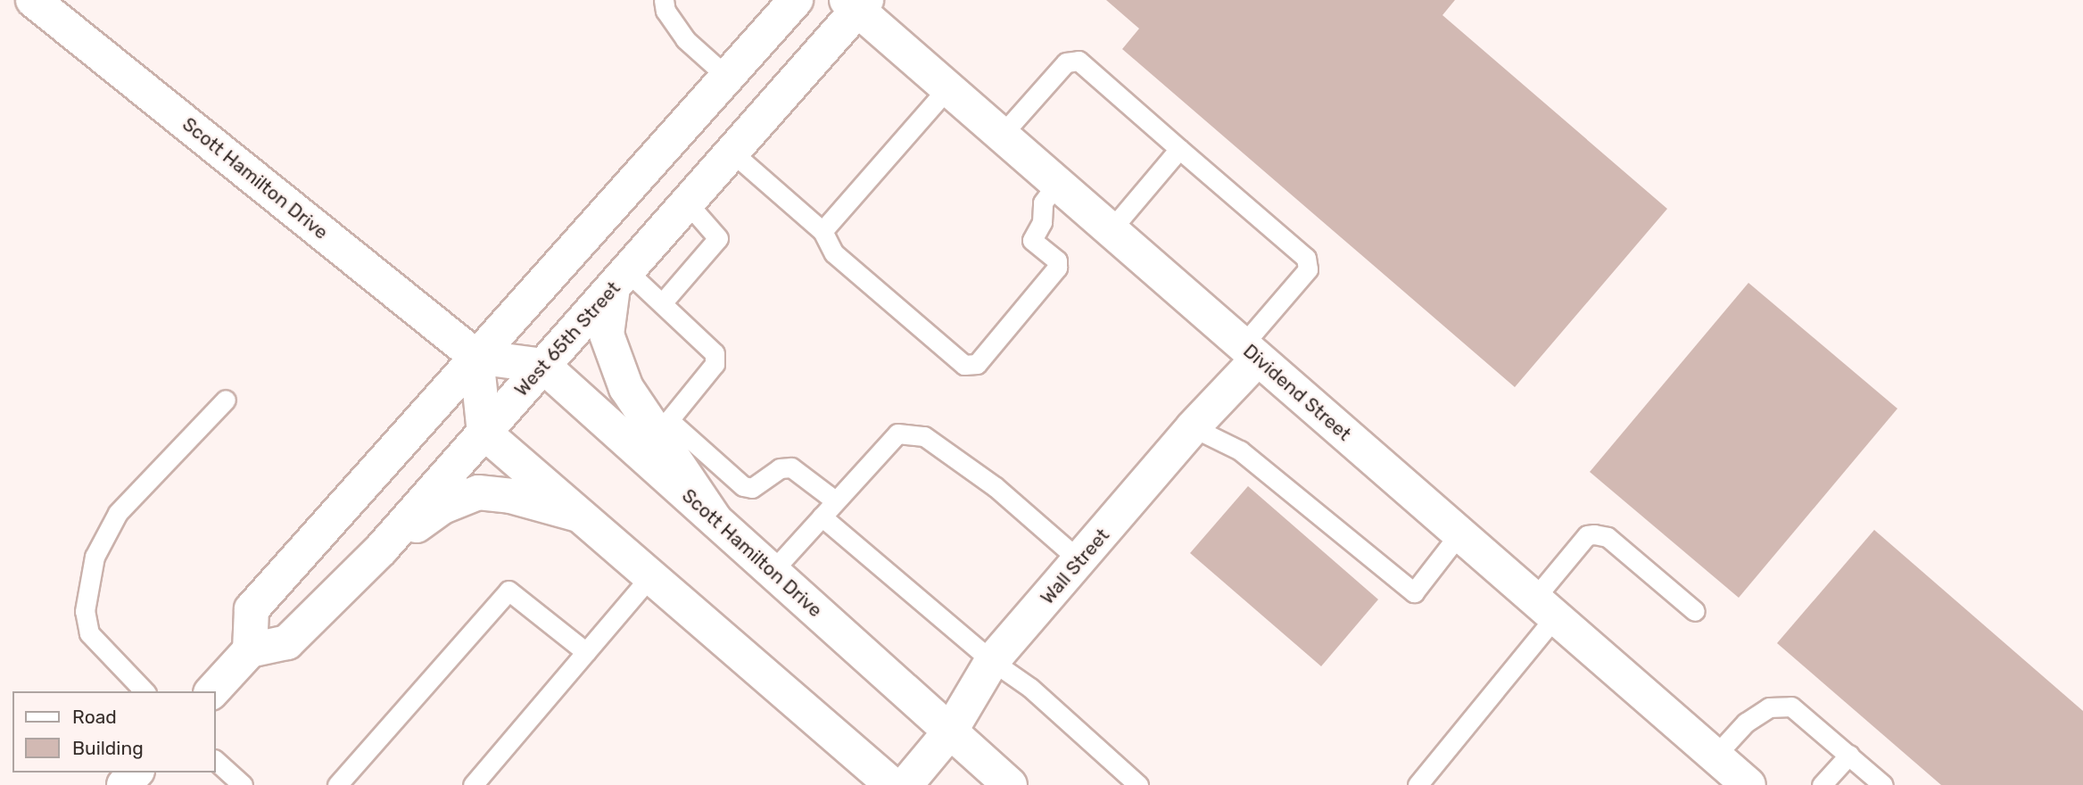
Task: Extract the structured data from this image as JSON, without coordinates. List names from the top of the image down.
{
  "streets": {
    "street": [
      "Scott Hamilton Drive",
      "West 65th Street",
      "Dividend Street",
      "Wall Street"
    ]
  },
  "crossings": [
    ["Scott Hamilton Drive", "Wall Street"],
    ["West 65th Street", "Dividend Street"],
    ["Dividend Street", "Wall Street"]
  ],
  "legend": ["Road", "Building"]
}
